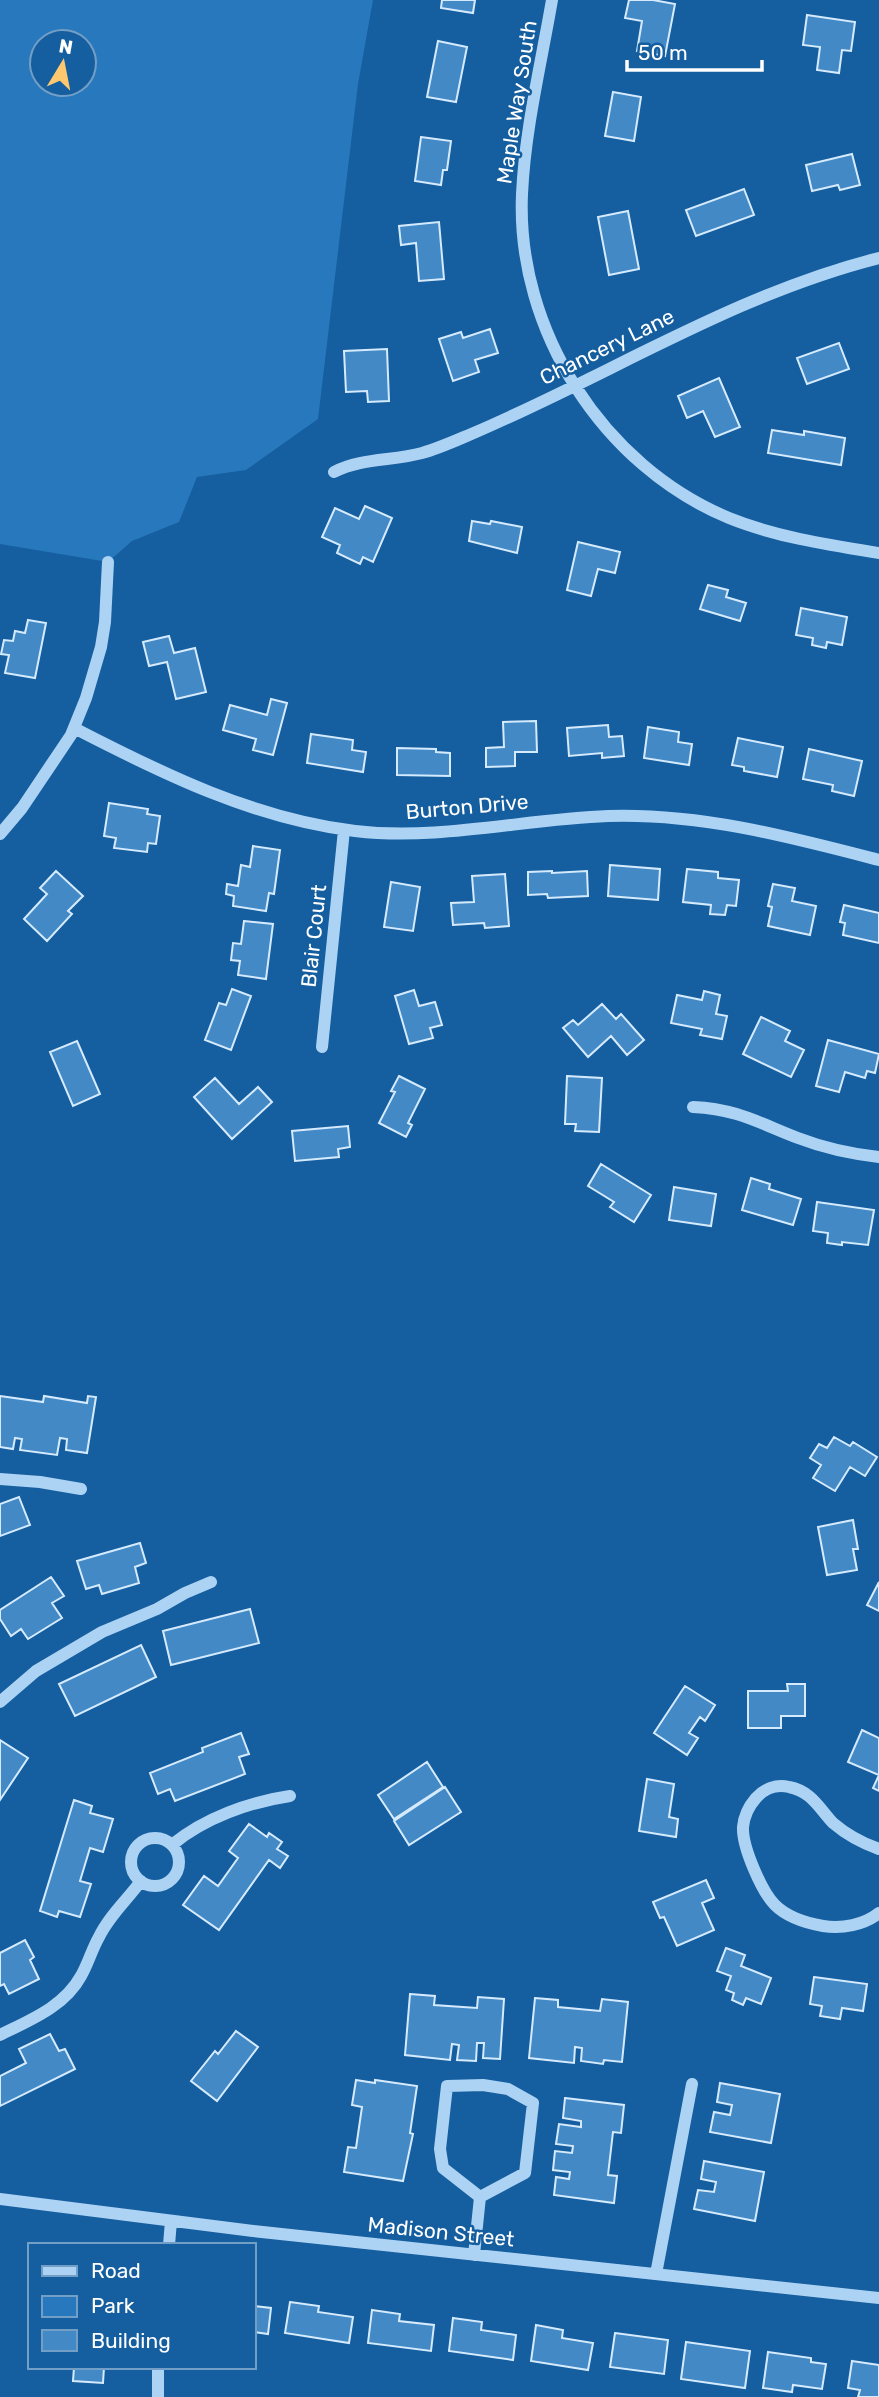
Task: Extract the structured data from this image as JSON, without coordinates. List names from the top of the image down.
{
  "streets": {
    "street": [
      "Maple Way South",
      "Chancery Lane",
      "Burton Drive",
      "Blair Court",
      "Madison Street"
    ]
  },
  "crossings": [
    ["Maple Way South", "Chancery Lane"],
    ["Burton Drive", "Blair Court"]
  ],
  "legend": ["Road", "Park", "Building"],
  "scale_bar": "50 m",
  "north": "top"
}
